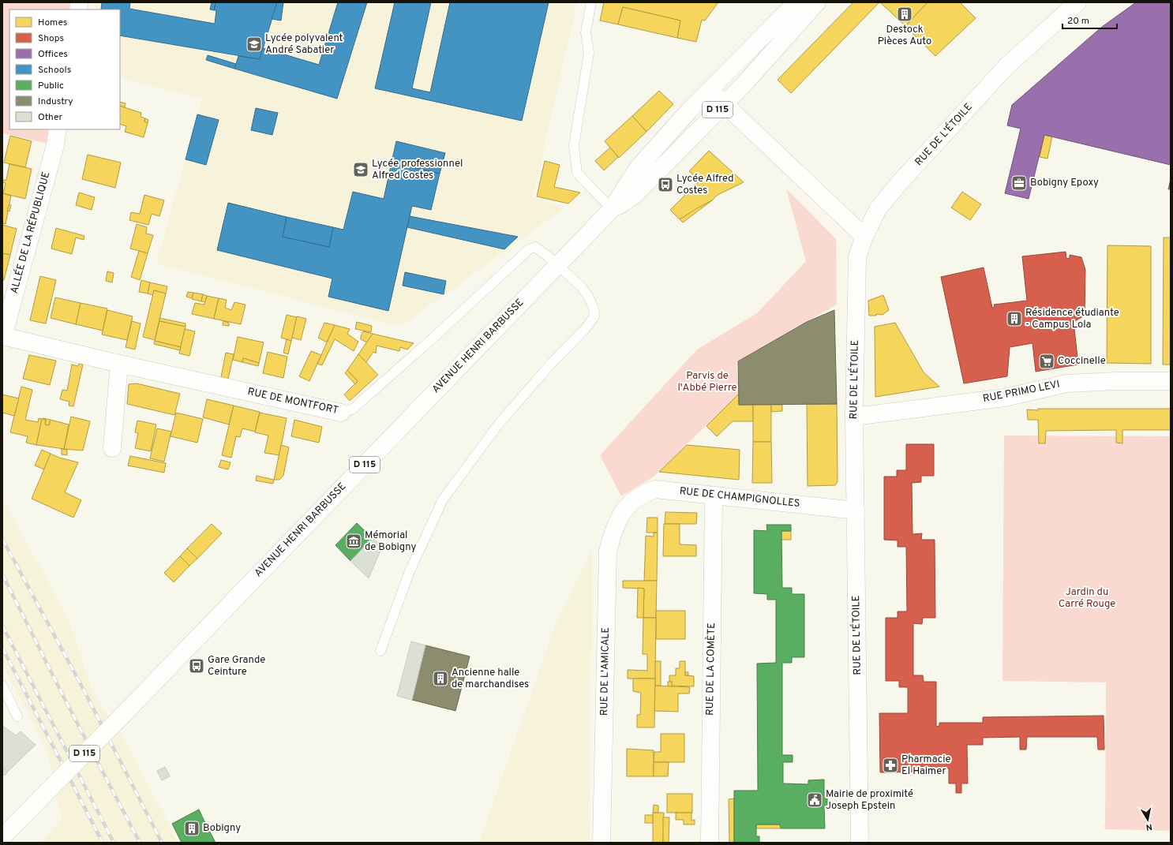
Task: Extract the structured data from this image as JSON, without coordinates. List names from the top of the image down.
{
  "streets": {
    "street": [
      "D 115",
      "RUE DE L'ÉTOILE",
      "ALLÉE DE LA RÉPUBLIQUE",
      "AVENUE HENRI BARBUSSE",
      "RUE PRIMO LEVI",
      "RUE DE MONTFORT",
      "RUE DE CHAMPIGNOLLES",
      "RUE DE LA COMÈTE",
      "RUE DE L'AMICALE"
    ]
  },
  "crossings": [
    ["RUE DE L'ÉTOILE", "RUE PRIMO LEVI"],
    ["RUE DE L'ÉTOILE", "RUE DE CHAMPIGNOLLES"],
    ["ALLÉE DE LA RÉPUBLIQUE", "RUE DE MONTFORT"],
    ["AVENUE HENRI BARBUSSE", "RUE DE MONTFORT"],
    ["RUE DE CHAMPIGNOLLES", "RUE DE LA COMÈTE"],
    ["RUE DE CHAMPIGNOLLES", "RUE DE L'AMICALE"]
  ],
  "parks": ["Parvis de l'Abbé Pierre", "Jardin du Carré Rouge"],
  "places": {
    "building": [
      "Destock Pièces Auto",
      "Résidence étudiante - Campus Lola",
      "Ancienne halle de marchandises",
      "Bobigny"
    ],
    "school or university": ["Lycée polyvalent André Sabatier", "Lycée professionnel Alfred Costes"],
    "office": ["Bobigny Epoxy"],
    "bus stop": ["Lycée Alfred Costes", "Gare Grande Ceinture"],
    "supermarket": ["Coccinelle"],
    "museum": ["Mémorial de Bobigny"],
    "pharmacy": ["Pharmacie El Haimer"],
    "public building": ["Mairie de proximité Joseph Epstein"]
  },
  "legend": [
    "Homes",
    "Shops",
    "Offices",
    "Schools",
    "Public",
    "Industry",
    "Other"
  ],
  "scale_bar": "20 m",
  "north": "bottom"
}
